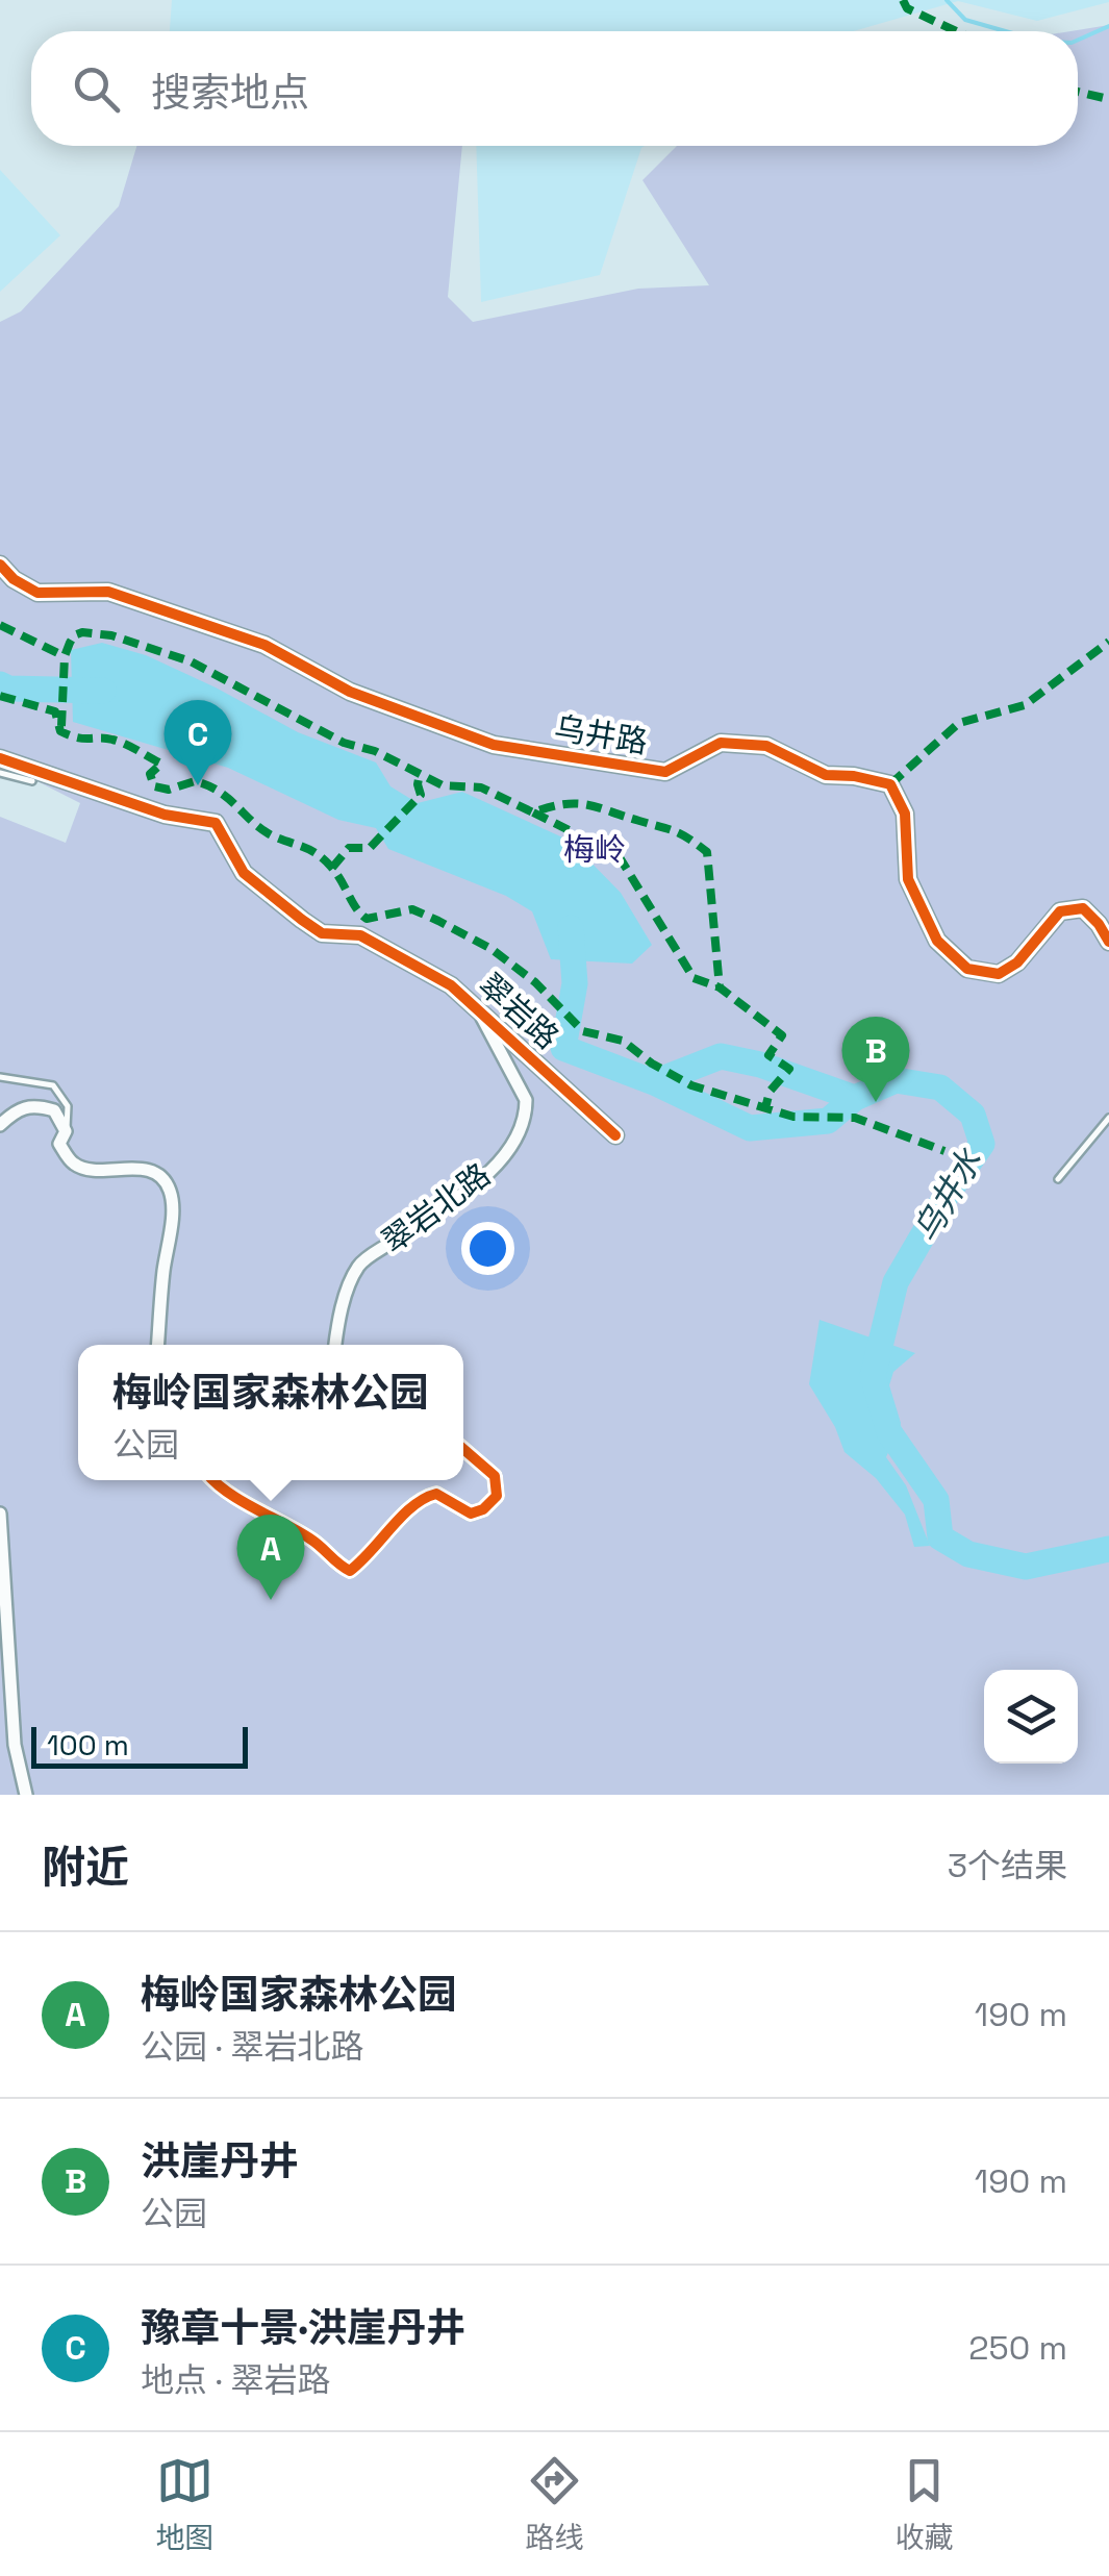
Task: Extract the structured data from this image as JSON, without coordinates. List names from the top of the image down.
{
  "streets": {
    "street": ["乌井路", "翠岩路", "翠岩北路"]
  },
  "crossings": [
    ["翠岩路", "翠岩北路"]
  ],
  "water": ["乌井水"],
  "parks": ["梅岭"],
  "scale_bar": "100 m",
  "page": {
    "search": "搜索地点",
    "pins": ["C", "B", "A"],
    "popup": ["梅岭国家森林公园", "公园"],
    "scale": "100 m",
    "heading": ["附近", "3个结果"],
    "list": [
      {
        "mark": "A",
        "name": "梅岭国家森林公园",
        "note": "公园 · 翠岩北路",
        "value": "190 m"
      },
      {
        "mark": "B",
        "name": "洪崖丹井",
        "note": "公园",
        "value": "190 m"
      },
      {
        "mark": "C",
        "name": "豫章十景·洪崖丹井",
        "note": "地点 · 翠岩路",
        "value": "250 m"
      }
    ],
    "nav": ["地图", "路线", "收藏"]
  }
}
